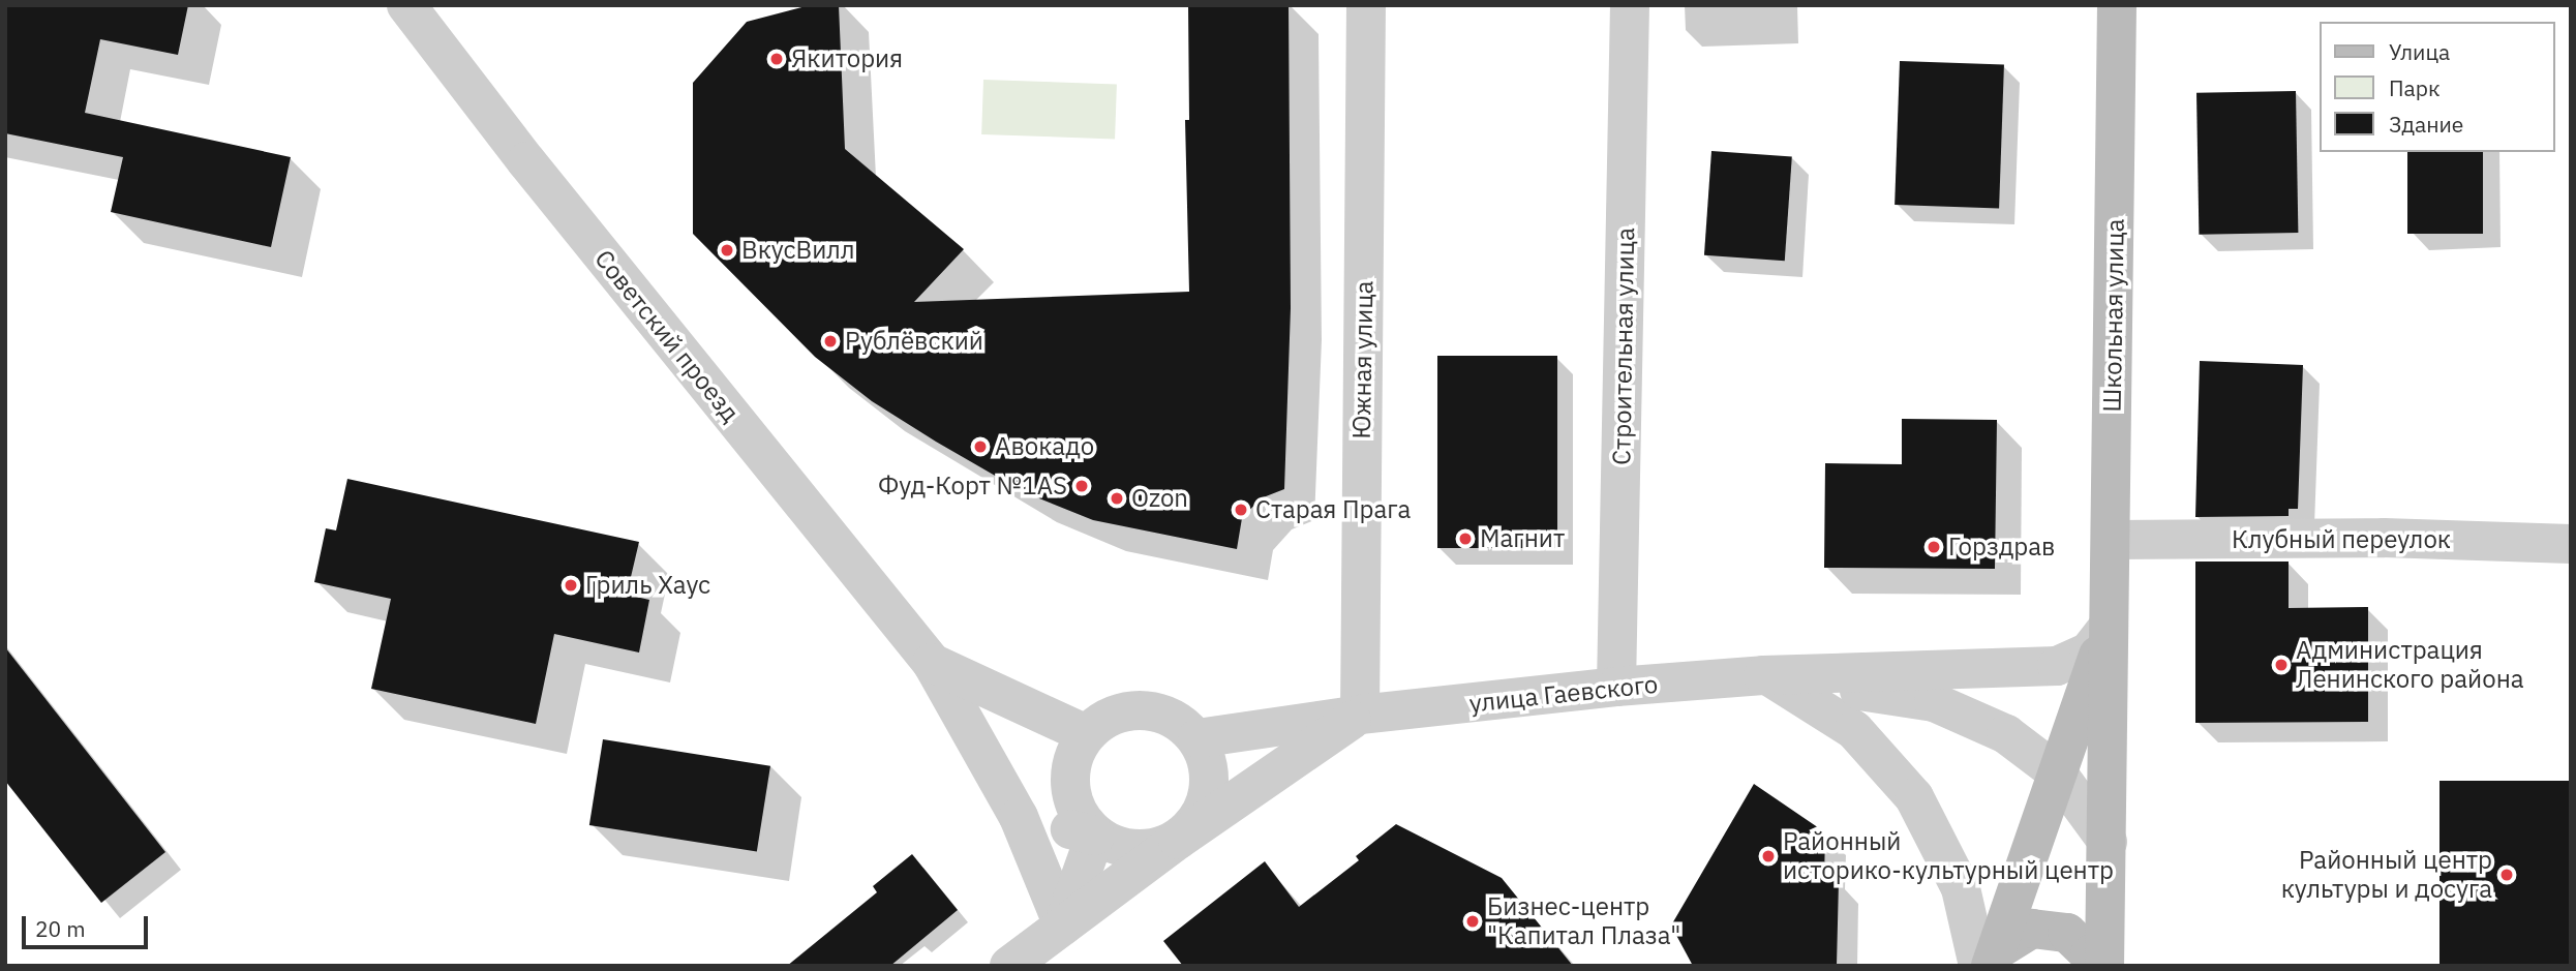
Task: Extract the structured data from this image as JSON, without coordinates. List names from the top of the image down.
{
  "streets": {
    "street": [
      "Школьная улица",
      "Советский проезд",
      "Строительная улица",
      "Южная улица",
      "Клубный переулок",
      "улица Гаевского"
    ]
  },
  "crossings": [
    ["Школьная улица", "Клубный переулок"],
    ["Советский проезд", "улица Гаевского"],
    ["Строительная улица", "улица Гаевского"],
    ["Южная улица", "улица Гаевского"]
  ],
  "places": [
    "Якитория",
    "ВкусВилл",
    "Рублёвский",
    "Авокадо",
    "Фуд-Корт №1AS",
    "Ozon",
    "Старая Прага",
    "Магнит",
    "Горздрав",
    "Гриль Хаус",
    "Администрация Ленинского района",
    "Районный историко-культурный центр",
    "Районный центр культуры и досуга",
    "Бизнес-центр \"Капитал Плаза\""
  ],
  "legend": ["Улица", "Парк", "Здание"],
  "scale_bar": "20 m"
}
